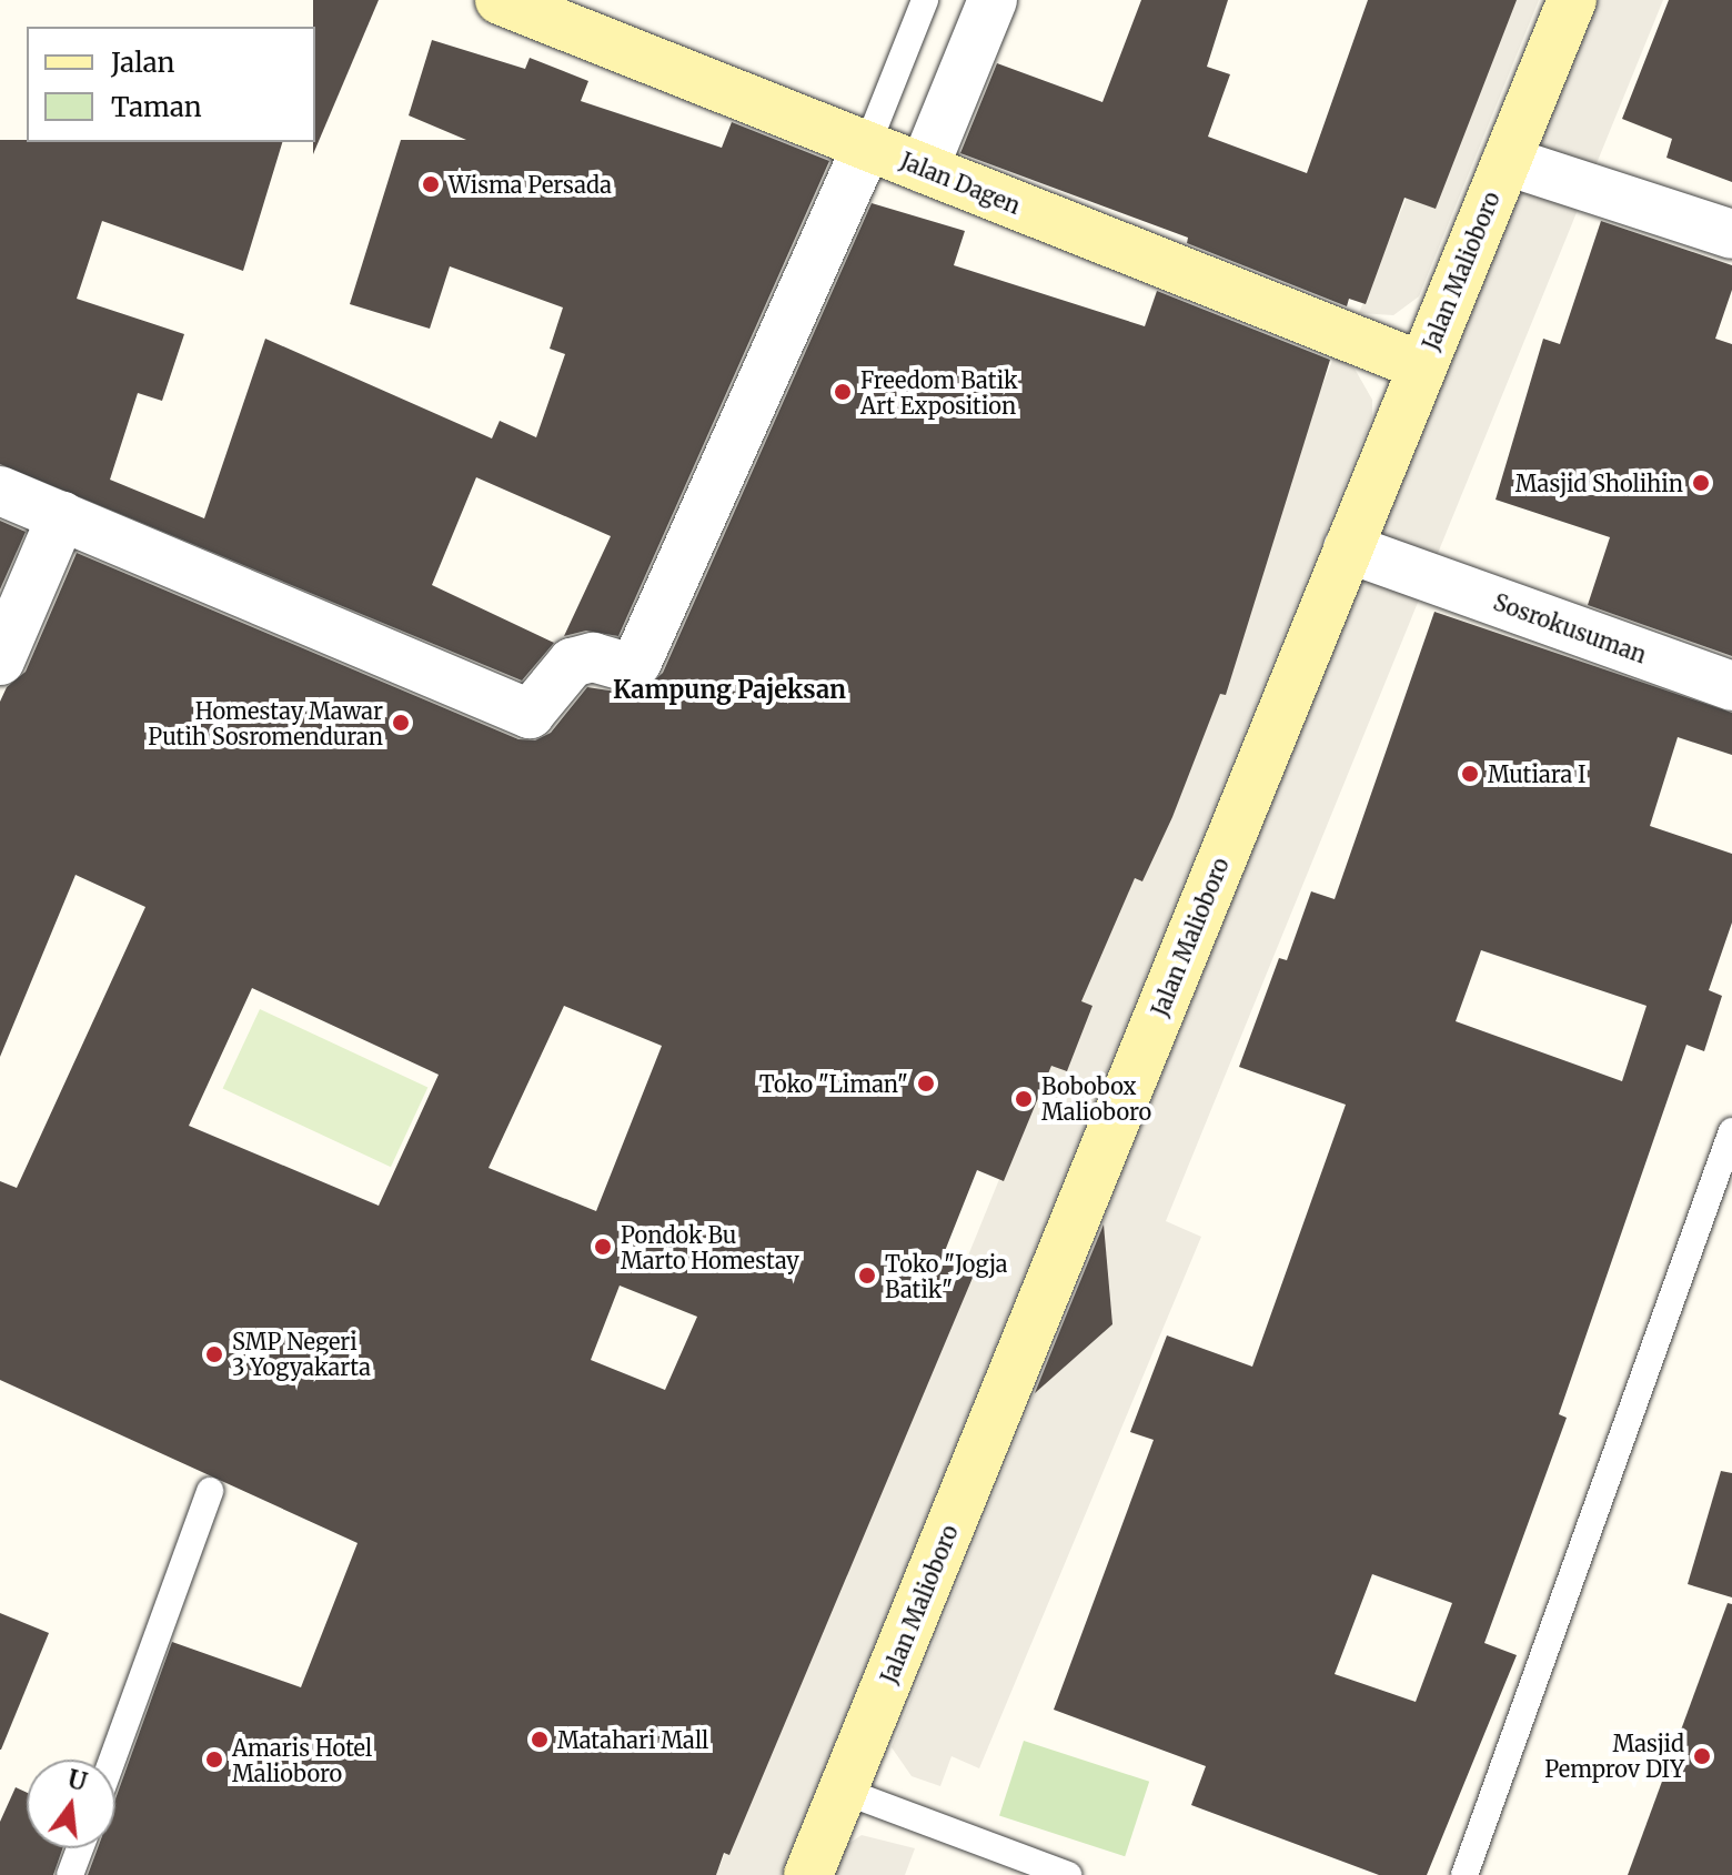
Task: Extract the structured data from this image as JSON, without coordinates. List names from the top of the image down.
{
  "streets": {
    "main road": ["Jalan Dagen", "Jalan Malioboro"],
    "street": ["Sosrokusuman"]
  },
  "crossings": [
    ["Jalan Dagen", "Jalan Malioboro"],
    ["Jalan Malioboro", "Sosrokusuman"]
  ],
  "districts": ["Kampung Pajeksan"],
  "places": [
    "Wisma Persada",
    "Freedom Batik Art Exposition",
    "Masjid Sholihin",
    "Homestay Mawar Putih Sosromenduran",
    "Mutiara I",
    "Toko \"Liman\"",
    "Bobobox Malioboro",
    "Pondok Bu Marto Homestay",
    "Toko \"Jogja Batik\"",
    "SMP Negeri 3 Yogyakarta",
    "Matahari Mall",
    "Masjid Pemprov DIY",
    "Amaris Hotel Malioboro"
  ],
  "legend": ["Jalan", "Taman"],
  "north": "top"
}
